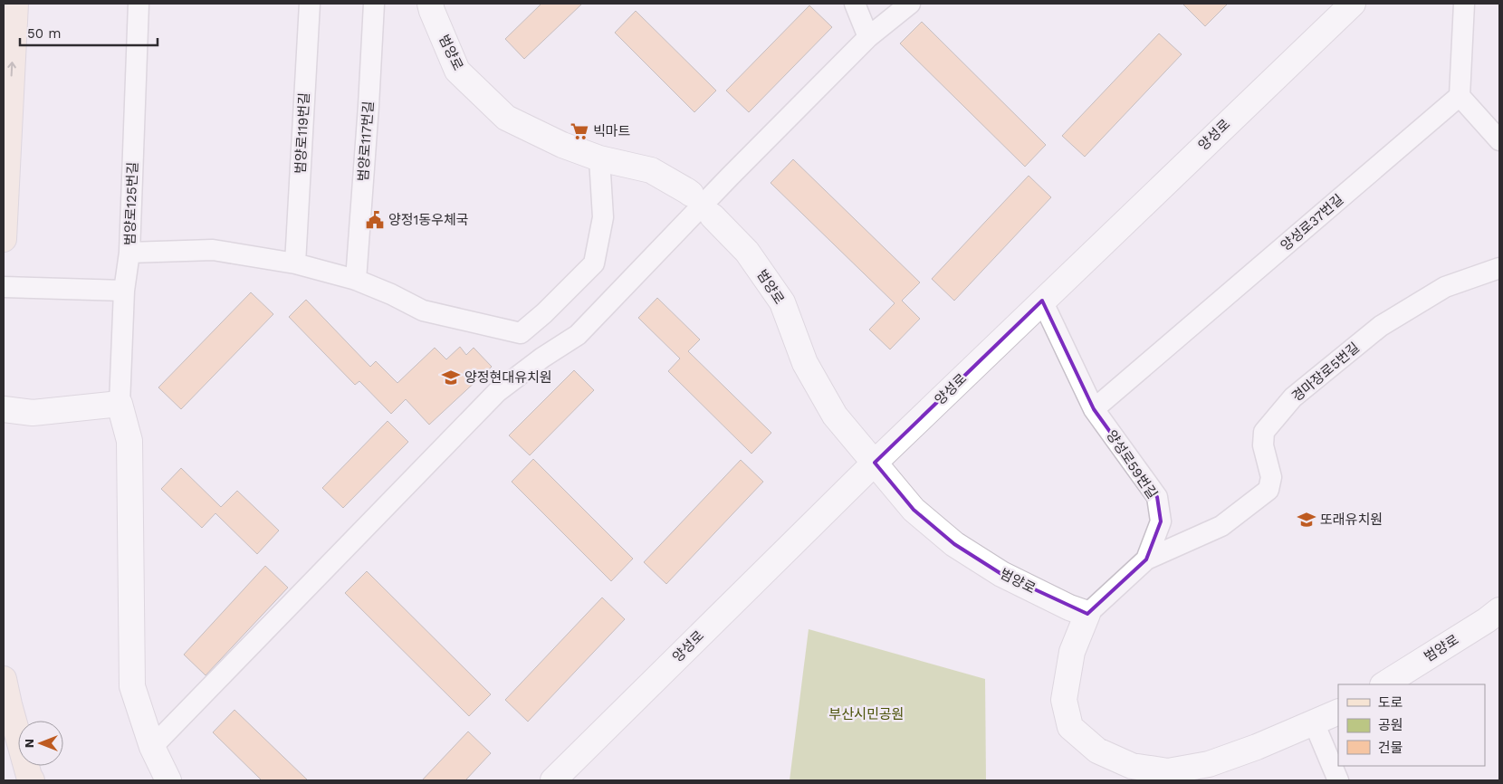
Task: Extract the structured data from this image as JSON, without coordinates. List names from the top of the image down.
{
  "streets": {
    "street": [
      "범양로",
      "범양로119번길",
      "양성로",
      "범양로117번길",
      "범양로125번길",
      "양성로37번길",
      "경마장로5번길",
      "양성로59번길"
    ]
  },
  "crossings": [
    ["범양로", "양성로"],
    ["범양로", "양성로59번길"],
    ["양성로", "양성로59번길"],
    ["양성로37번길", "양성로59번길"],
    ["경마장로5번길", "양성로59번길"]
  ],
  "parks": ["부산시민공원"],
  "places": {
    "supermarket": ["빅마트"],
    "public building": ["양정1동우체국"],
    "school or university": ["양정현대유치원", "또래유치원"]
  },
  "legend": ["도로", "공원", "건물"],
  "scale_bar": "50 m",
  "north": "left"
}
